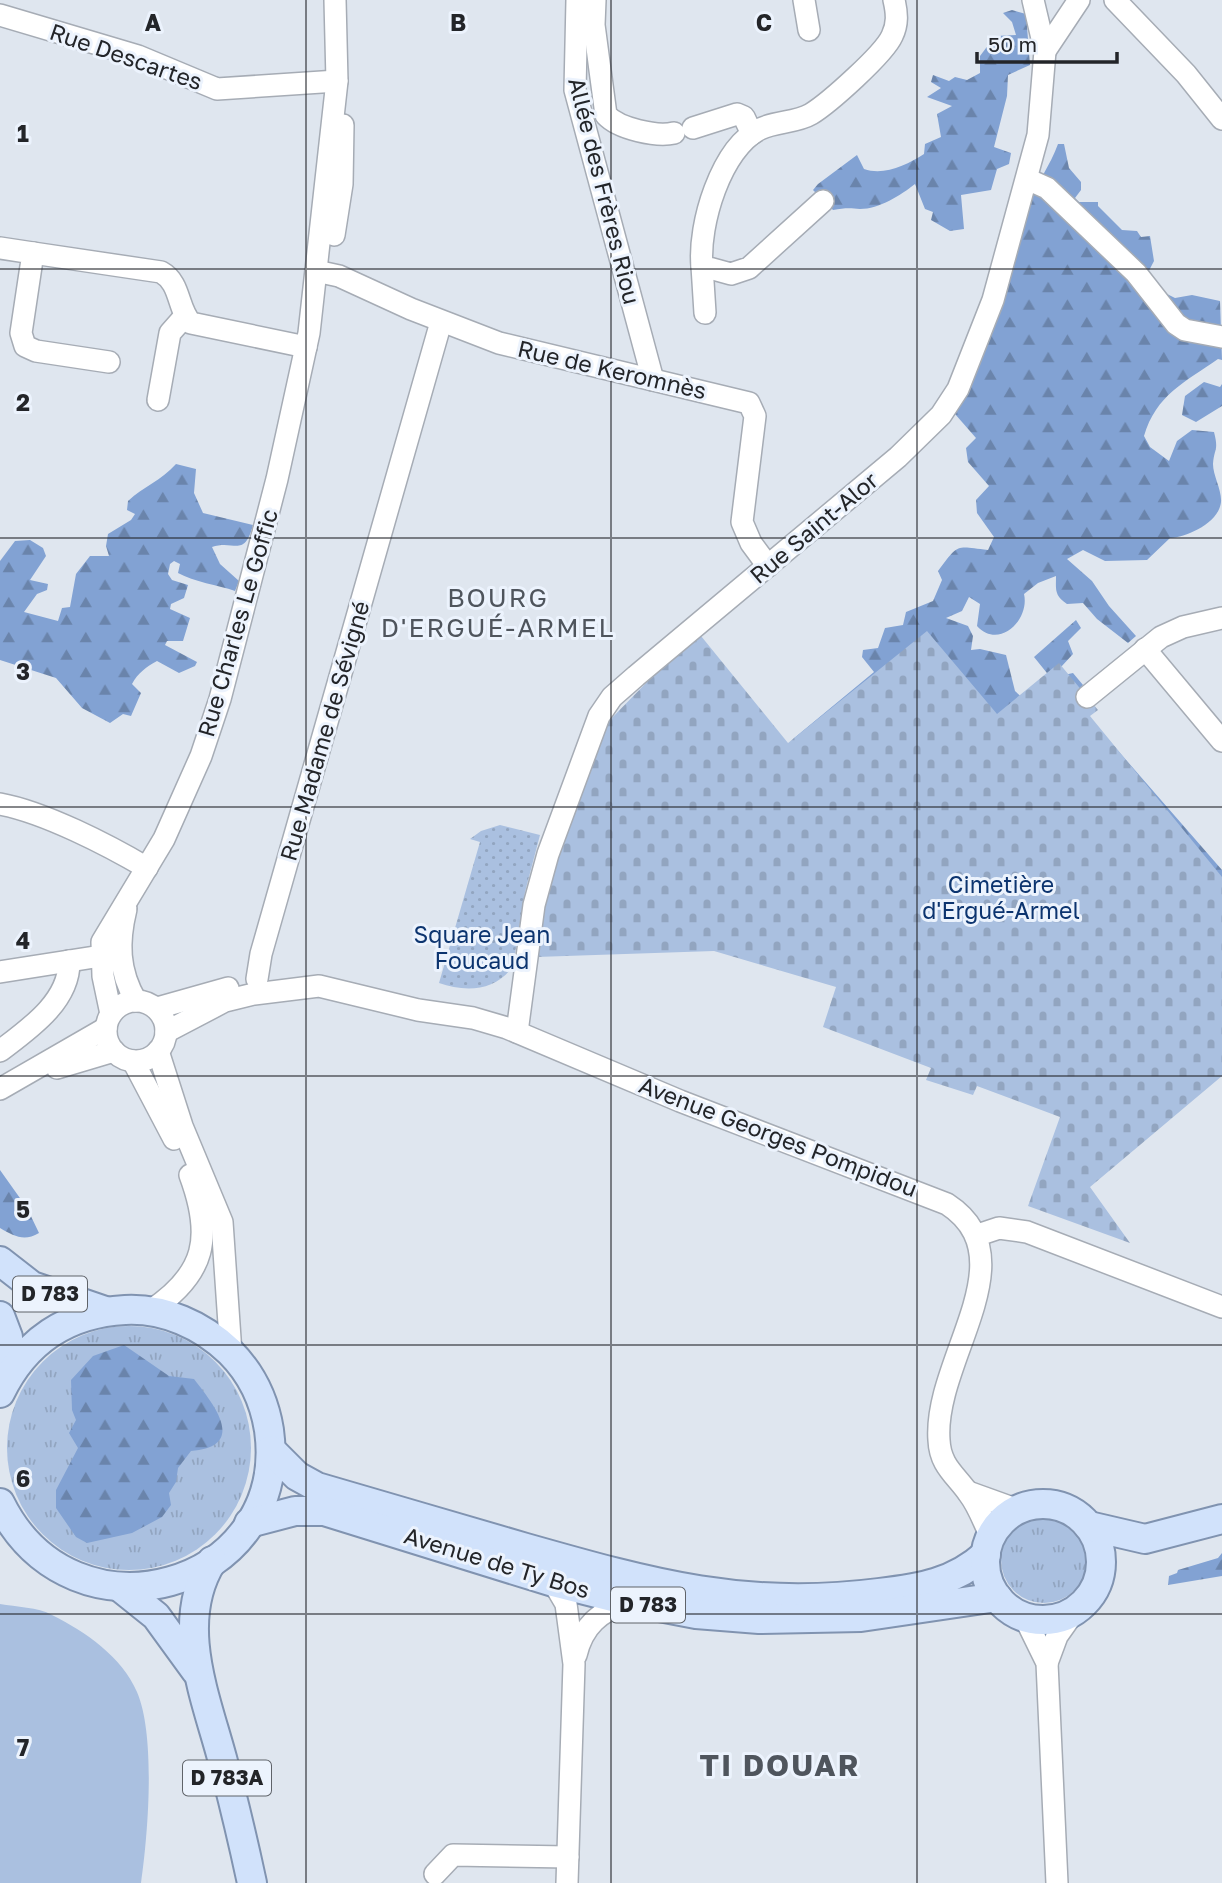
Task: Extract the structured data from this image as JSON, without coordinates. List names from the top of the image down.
{
  "streets": {
    "main road": ["D 783", "Avenue de Ty Bos", "D 783A"],
    "street": [
      "Rue Descartes",
      "Allée des Frères Riou",
      "Rue de Keromnès",
      "Rue Saint-Alor",
      "Rue Charles Le Goffic",
      "Rue Madame de Sévigné",
      "Avenue Georges Pompidou"
    ]
  },
  "crossings": [
    ["Rue Descartes", "Rue Charles Le Goffic"],
    ["Allée des Frères Riou", "Rue de Keromnès"],
    ["Rue de Keromnès", "Rue Saint-Alor"],
    ["Rue de Keromnès", "Rue Charles Le Goffic"],
    ["Rue de Keromnès", "Rue Madame de Sévigné"],
    ["Rue Saint-Alor", "Avenue Georges Pompidou"],
    ["Rue Charles Le Goffic", "Avenue Georges Pompidou"],
    ["Rue Madame de Sévigné", "Avenue Georges Pompidou"]
  ],
  "districts": ["BOURG D'ERGUÉ-ARMEL", "TI DOUAR"],
  "parks": ["Cimetière d'Ergué-Armel", "Square Jean Foucaud"],
  "scale_bar": "50 m",
  "grid": {
    "columns": ["A", "B", "C"],
    "rows": [
      "1",
      "2",
      "3",
      "4",
      "5",
      "6",
      "7"
    ]
  }
}
